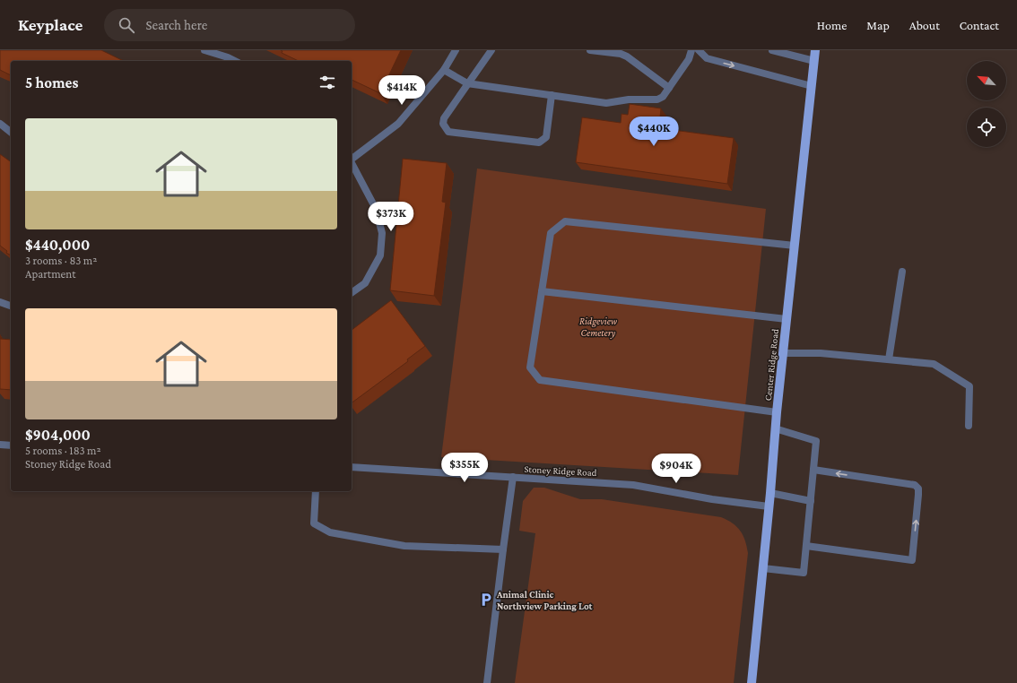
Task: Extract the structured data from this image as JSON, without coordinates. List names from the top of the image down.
{
  "streets": {
    "main road": ["Center Ridge Road"],
    "street": ["Stoney Ridge Road"]
  },
  "crossings": [
    ["Center Ridge Road", "Stoney Ridge Road"]
  ],
  "parks": ["Ridgeview Cemetery"],
  "places": {
    "parking": ["Animal Clinic Northview Parking Lot"]
  },
  "north": "top left",
  "page": {
    "header": "Keyplace",
    "search": "Search here",
    "nav": [
      "Home",
      "Map",
      "About",
      "Contact"
    ],
    "heading": "5 homes",
    "price": [
      "$414K",
      "$440K",
      "$373K",
      "$355K",
      "$904K"
    ],
    "list": [
      {
        "name": "$440,000",
        "note": "3 rooms · 83 m² · Apartment"
      },
      {
        "name": "$904,000",
        "note": "5 rooms · 183 m² · Stoney Ridge Road"
      }
    ]
  }
}
